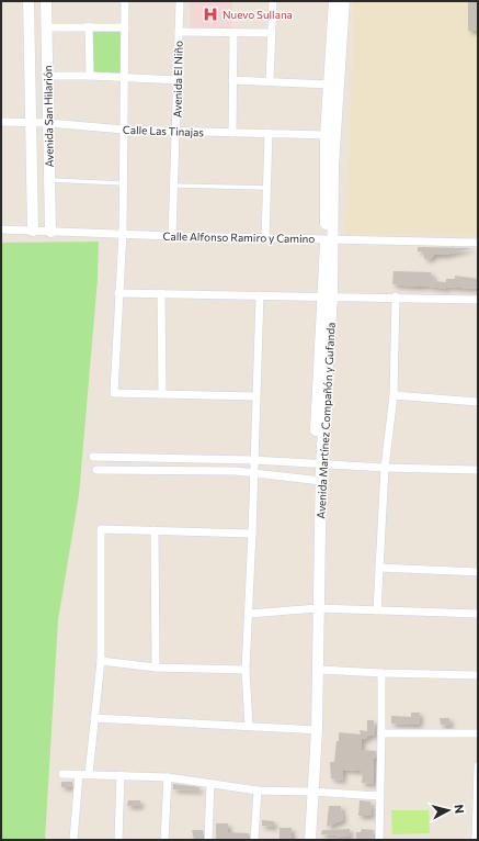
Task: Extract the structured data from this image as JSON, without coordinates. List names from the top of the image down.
{
  "streets": {
    "street": [
      "Avenida El Niño",
      "Avenida San Hilarión",
      "Calle Las Tinajas",
      "Calle Alfonso Ramiro y Camino",
      "Avenida Martínez Compañón y Gufanda"
    ]
  },
  "crossings": [
    ["Avenida El Niño", "Calle Las Tinajas"],
    ["Avenida El Niño", "Calle Alfonso Ramiro y Camino"],
    ["Avenida San Hilarión", "Calle Las Tinajas"],
    ["Avenida San Hilarión", "Calle Alfonso Ramiro y Camino"],
    ["Calle Las Tinajas", "Avenida Martínez Compañón y Gufanda"],
    ["Calle Alfonso Ramiro y Camino", "Avenida Martínez Compañón y Gufanda"]
  ],
  "places": {
    "hospital": ["Nuevo Sullana"]
  },
  "north": "right"
}
